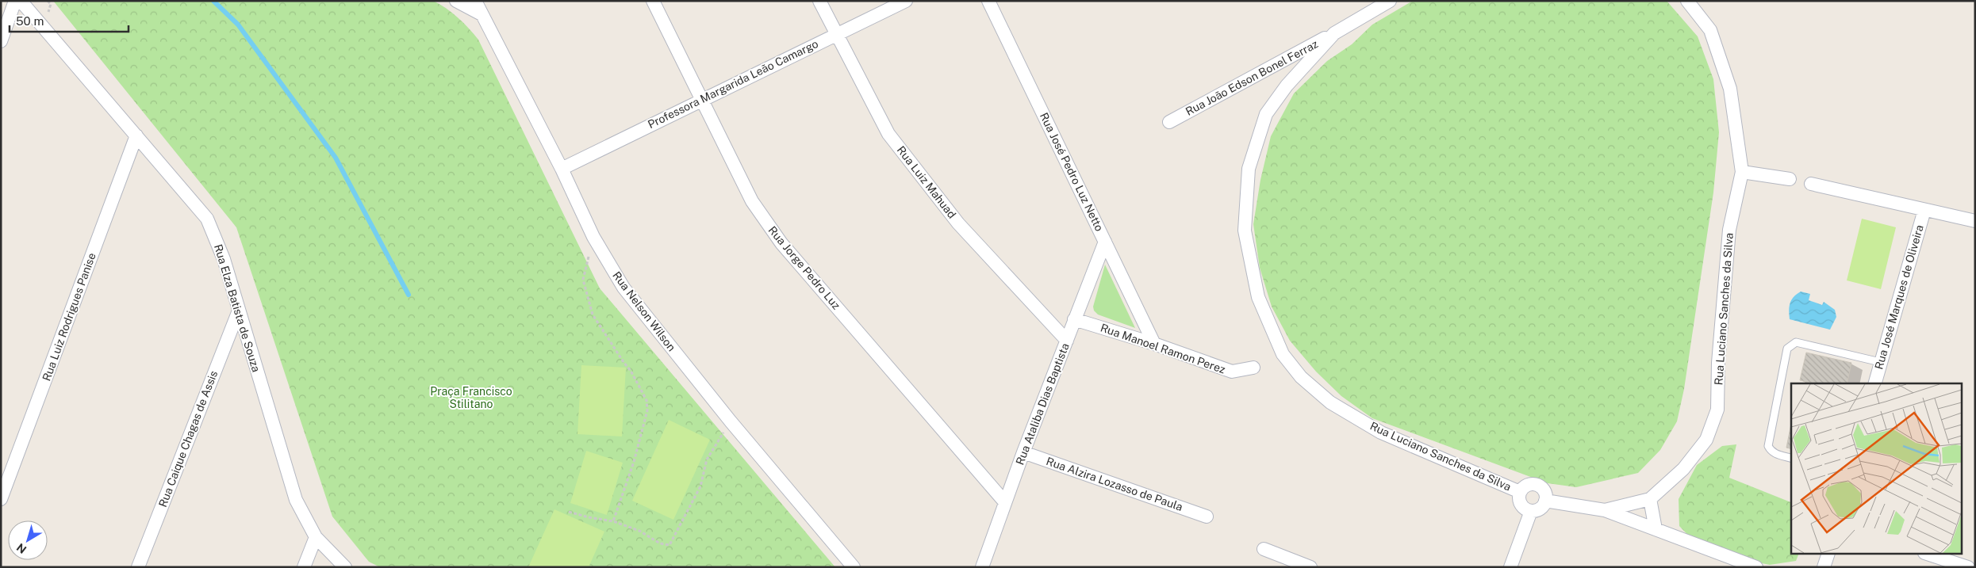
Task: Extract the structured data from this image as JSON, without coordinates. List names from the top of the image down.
{
  "streets": {
    "street": [
      "Rua João Edson Bonel Ferraz",
      "Professora Margarida Leão Camargo",
      "Rua José Pedro Luz Netto",
      "Rua Luiz Mahuad",
      "Rua Jorge Pedro Luz",
      "Rua José Marques de Oliveira",
      "Rua Elza Batista de Souza",
      "Rua Luciano Sanches da Silva",
      "Rua Nelson Wilson",
      "Rua Luiz Rodrigues Panise",
      "Rua Manoel Ramon Perez",
      "Rua Ataliba Dias Baptista",
      "Rua Caique Chagas de Assis",
      "Rua Alzira Lozasso de Paula"
    ]
  },
  "crossings": [
    ["Rua João Edson Bonel Ferraz", "Rua Luciano Sanches da Silva"],
    ["Professora Margarida Leão Camargo", "Rua Luiz Mahuad"],
    ["Professora Margarida Leão Camargo", "Rua Jorge Pedro Luz"],
    ["Professora Margarida Leão Camargo", "Rua Nelson Wilson"],
    ["Rua José Pedro Luz Netto", "Rua Manoel Ramon Perez"],
    ["Rua José Pedro Luz Netto", "Rua Ataliba Dias Baptista"],
    ["Rua Luiz Mahuad", "Rua Ataliba Dias Baptista"],
    ["Rua Jorge Pedro Luz", "Rua Ataliba Dias Baptista"],
    ["Rua Elza Batista de Souza", "Rua Luiz Rodrigues Panise"],
    ["Rua Elza Batista de Souza", "Rua Caique Chagas de Assis"],
    ["Rua Manoel Ramon Perez", "Rua Ataliba Dias Baptista"],
    ["Rua Ataliba Dias Baptista", "Rua Alzira Lozasso de Paula"]
  ],
  "parks": ["Praça Francisco Stilitano"],
  "scale_bar": "50 m",
  "north": "bottom left"
}
